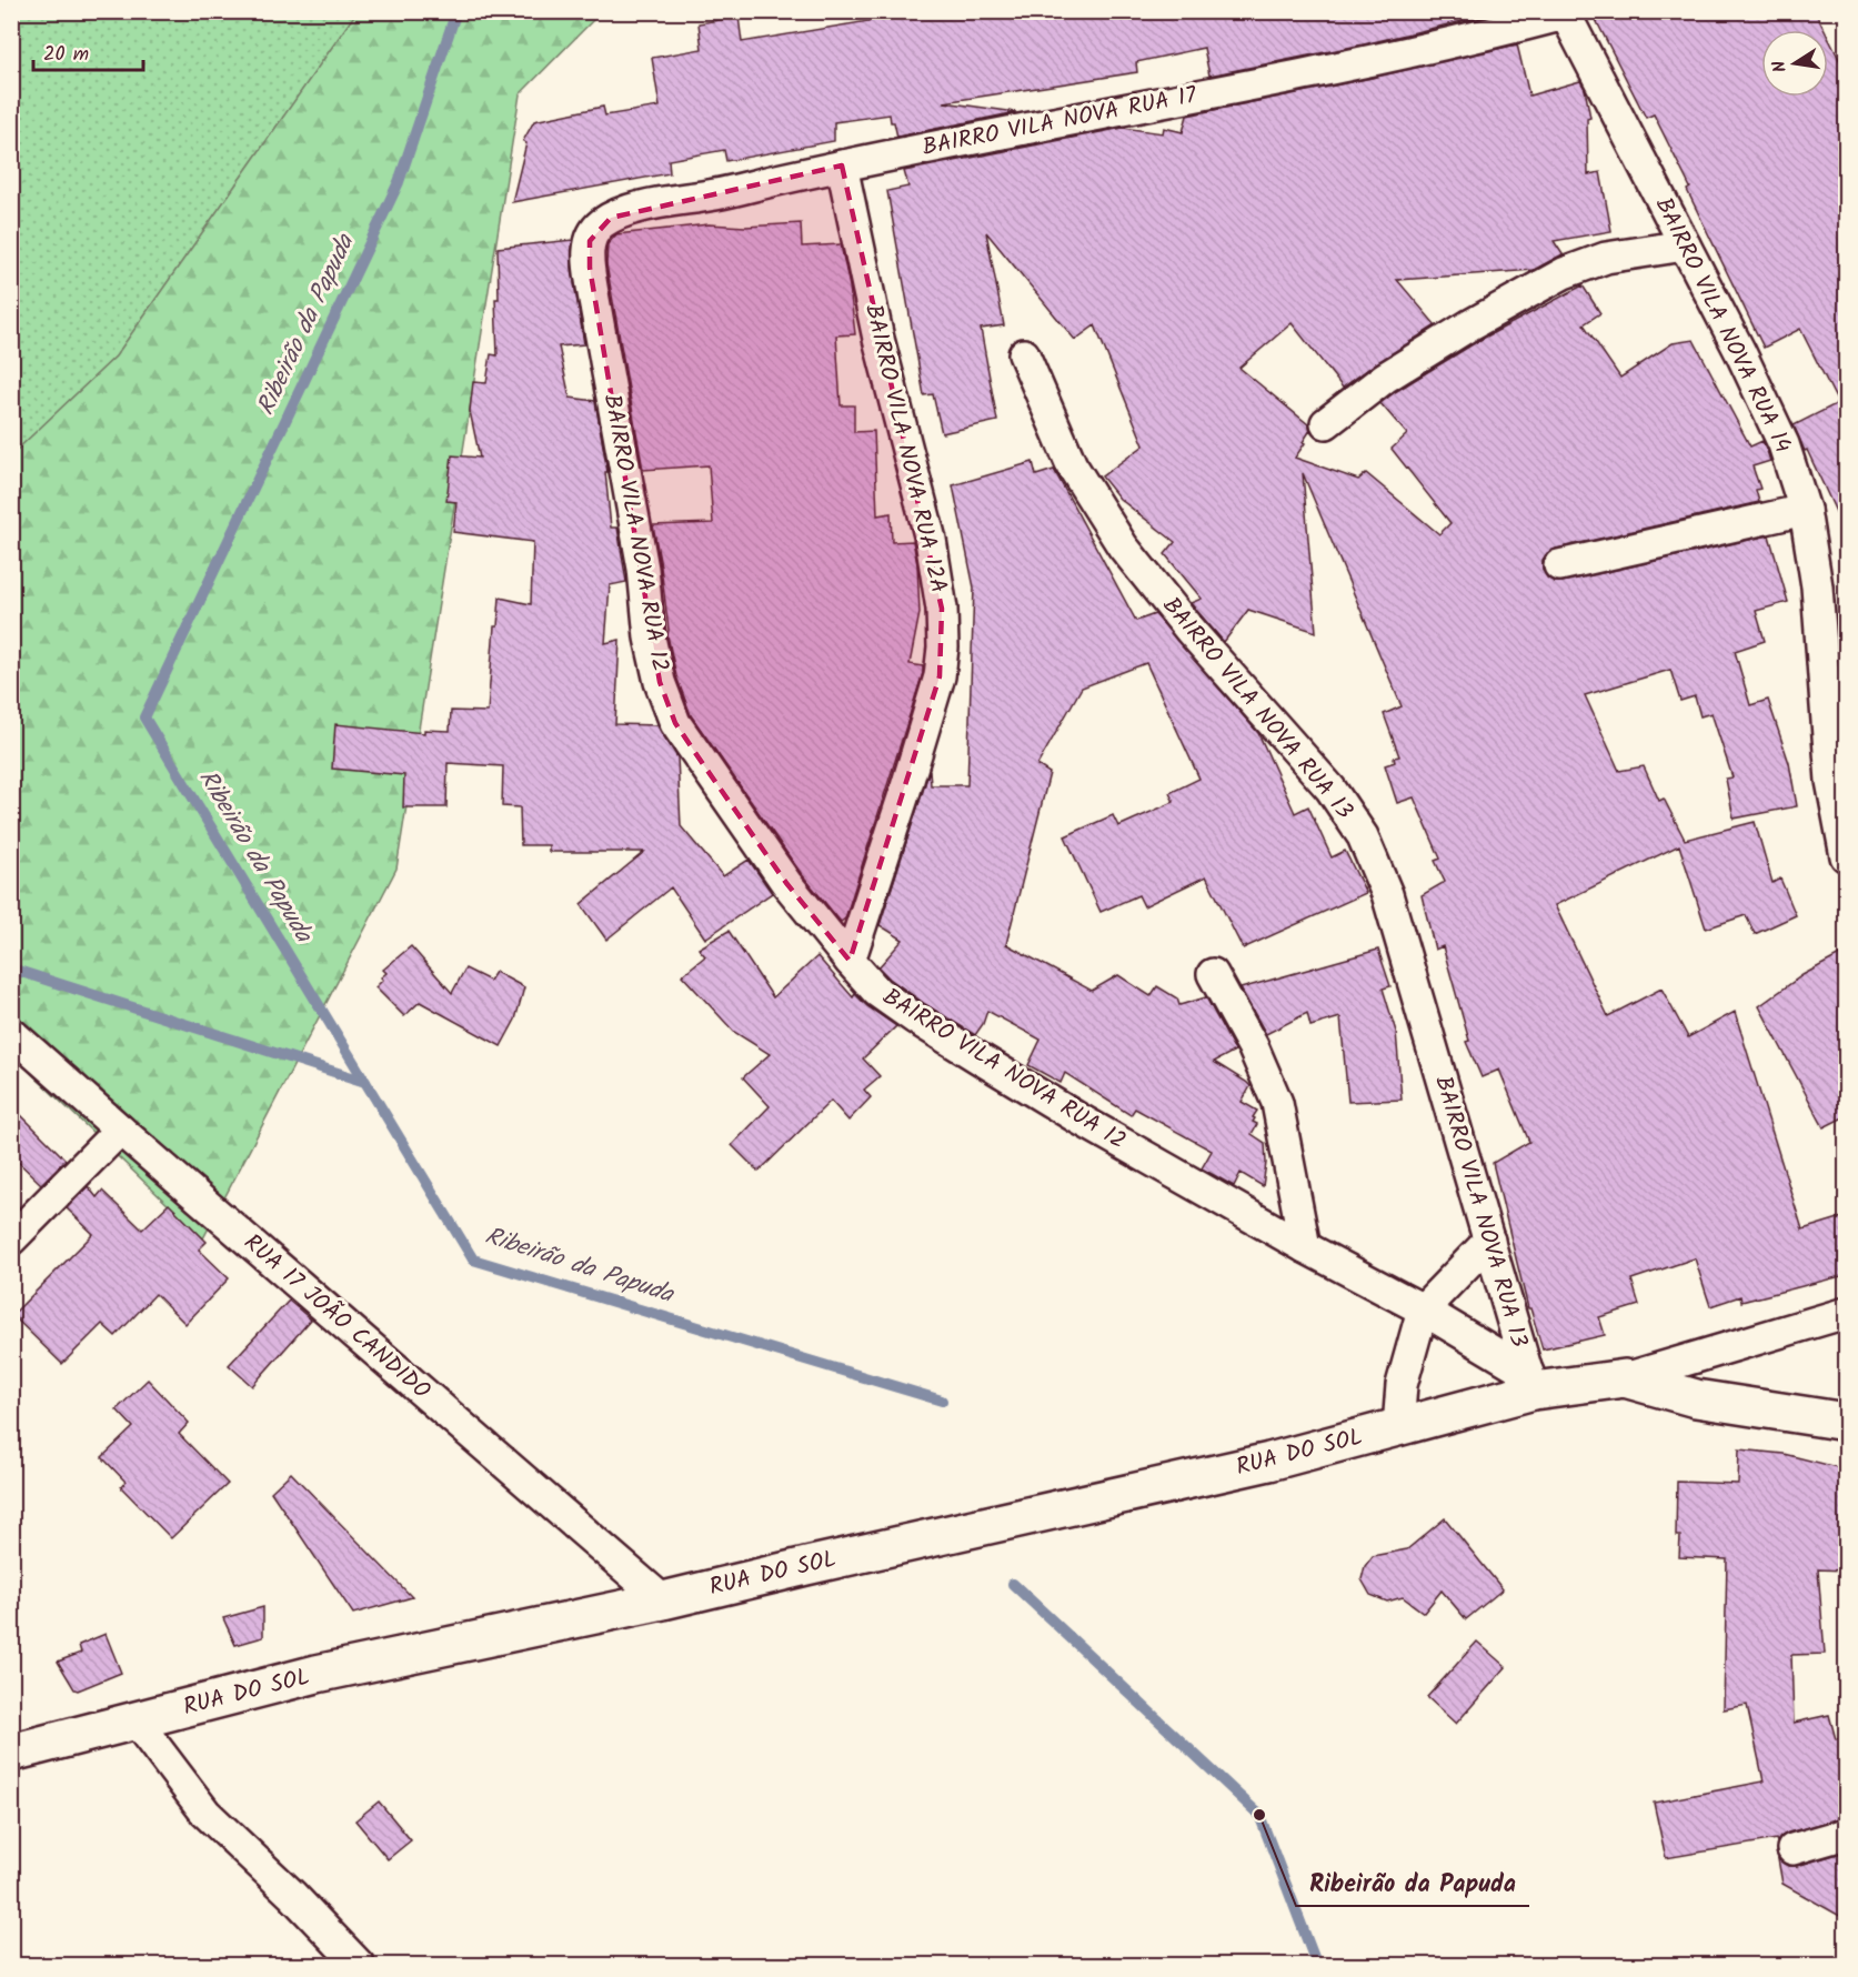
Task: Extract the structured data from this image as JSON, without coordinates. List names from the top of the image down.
{
  "streets": {
    "street": [
      "BAIRRO VILA NOVA RUA 17",
      "BAIRRO VILA NOVA RUA 14",
      "BAIRRO VILA NOVA RUA 12A",
      "BAIRRO VILA NOVA RUA 12",
      "BAIRRO VILA NOVA RUA 13",
      "RUA 17 JOÃO CANDIDO",
      "RUA DO SOL"
    ]
  },
  "crossings": [
    ["BAIRRO VILA NOVA RUA 17", "BAIRRO VILA NOVA RUA 14"],
    ["BAIRRO VILA NOVA RUA 17", "BAIRRO VILA NOVA RUA 12A"],
    ["BAIRRO VILA NOVA RUA 17", "BAIRRO VILA NOVA RUA 12"],
    ["BAIRRO VILA NOVA RUA 12A", "BAIRRO VILA NOVA RUA 12"],
    ["BAIRRO VILA NOVA RUA 12", "BAIRRO VILA NOVA RUA 13"],
    ["BAIRRO VILA NOVA RUA 12", "RUA DO SOL"],
    ["BAIRRO VILA NOVA RUA 13", "RUA DO SOL"],
    ["RUA 17 JOÃO CANDIDO", "RUA DO SOL"]
  ],
  "water": ["Ribeirão da Papuda"],
  "places": ["Ribeirão da Papuda"],
  "scale_bar": "20 m",
  "north": "left"
}
